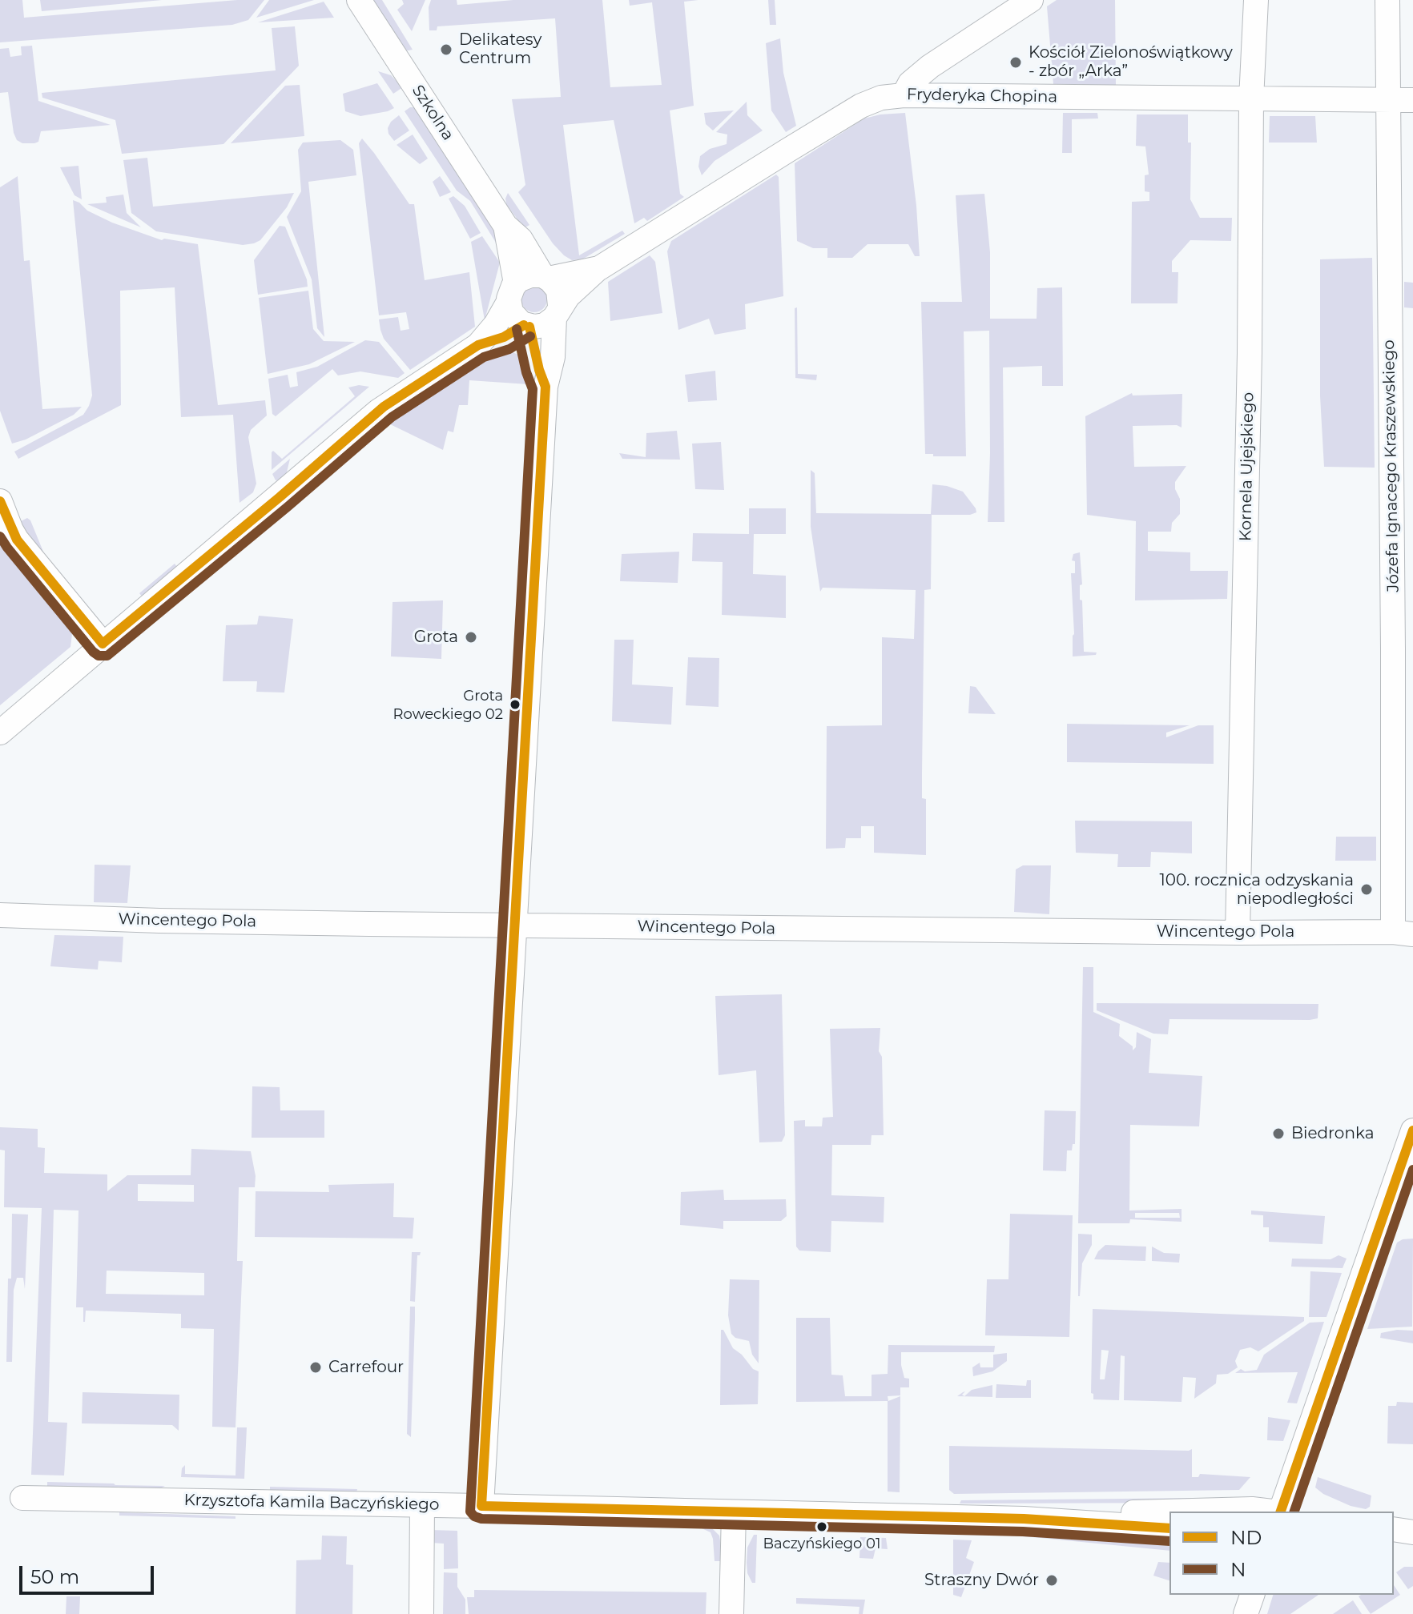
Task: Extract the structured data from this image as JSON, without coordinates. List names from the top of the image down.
{
  "streets": {
    "street": [
      "Fryderyka Chopina",
      "Szkolna",
      "Józefa Ignacego Kraszewskiego",
      "Kornela Ujejskiego",
      "Wincentego Pola",
      "Krzysztofa Kamila Baczyńskiego"
    ]
  },
  "crossings": [
    ["Fryderyka Chopina", "Józefa Ignacego Kraszewskiego"],
    ["Fryderyka Chopina", "Kornela Ujejskiego"],
    ["Józefa Ignacego Kraszewskiego", "Wincentego Pola"],
    ["Kornela Ujejskiego", "Wincentego Pola"]
  ],
  "places": [
    "Delikatesy Centrum",
    "Kościół Zielonoświątkowy - zbór „Arka”",
    "Grota",
    "Grota Roweckiego 02",
    "100. rocznica odzyskania niepodległości",
    "Biedronka",
    "Carrefour",
    "Baczyńskiego 01",
    "Straszny Dwór"
  ],
  "lines": ["transit line ND", "transit line N"],
  "legend": ["ND", "N"],
  "scale_bar": "50 m"
}
